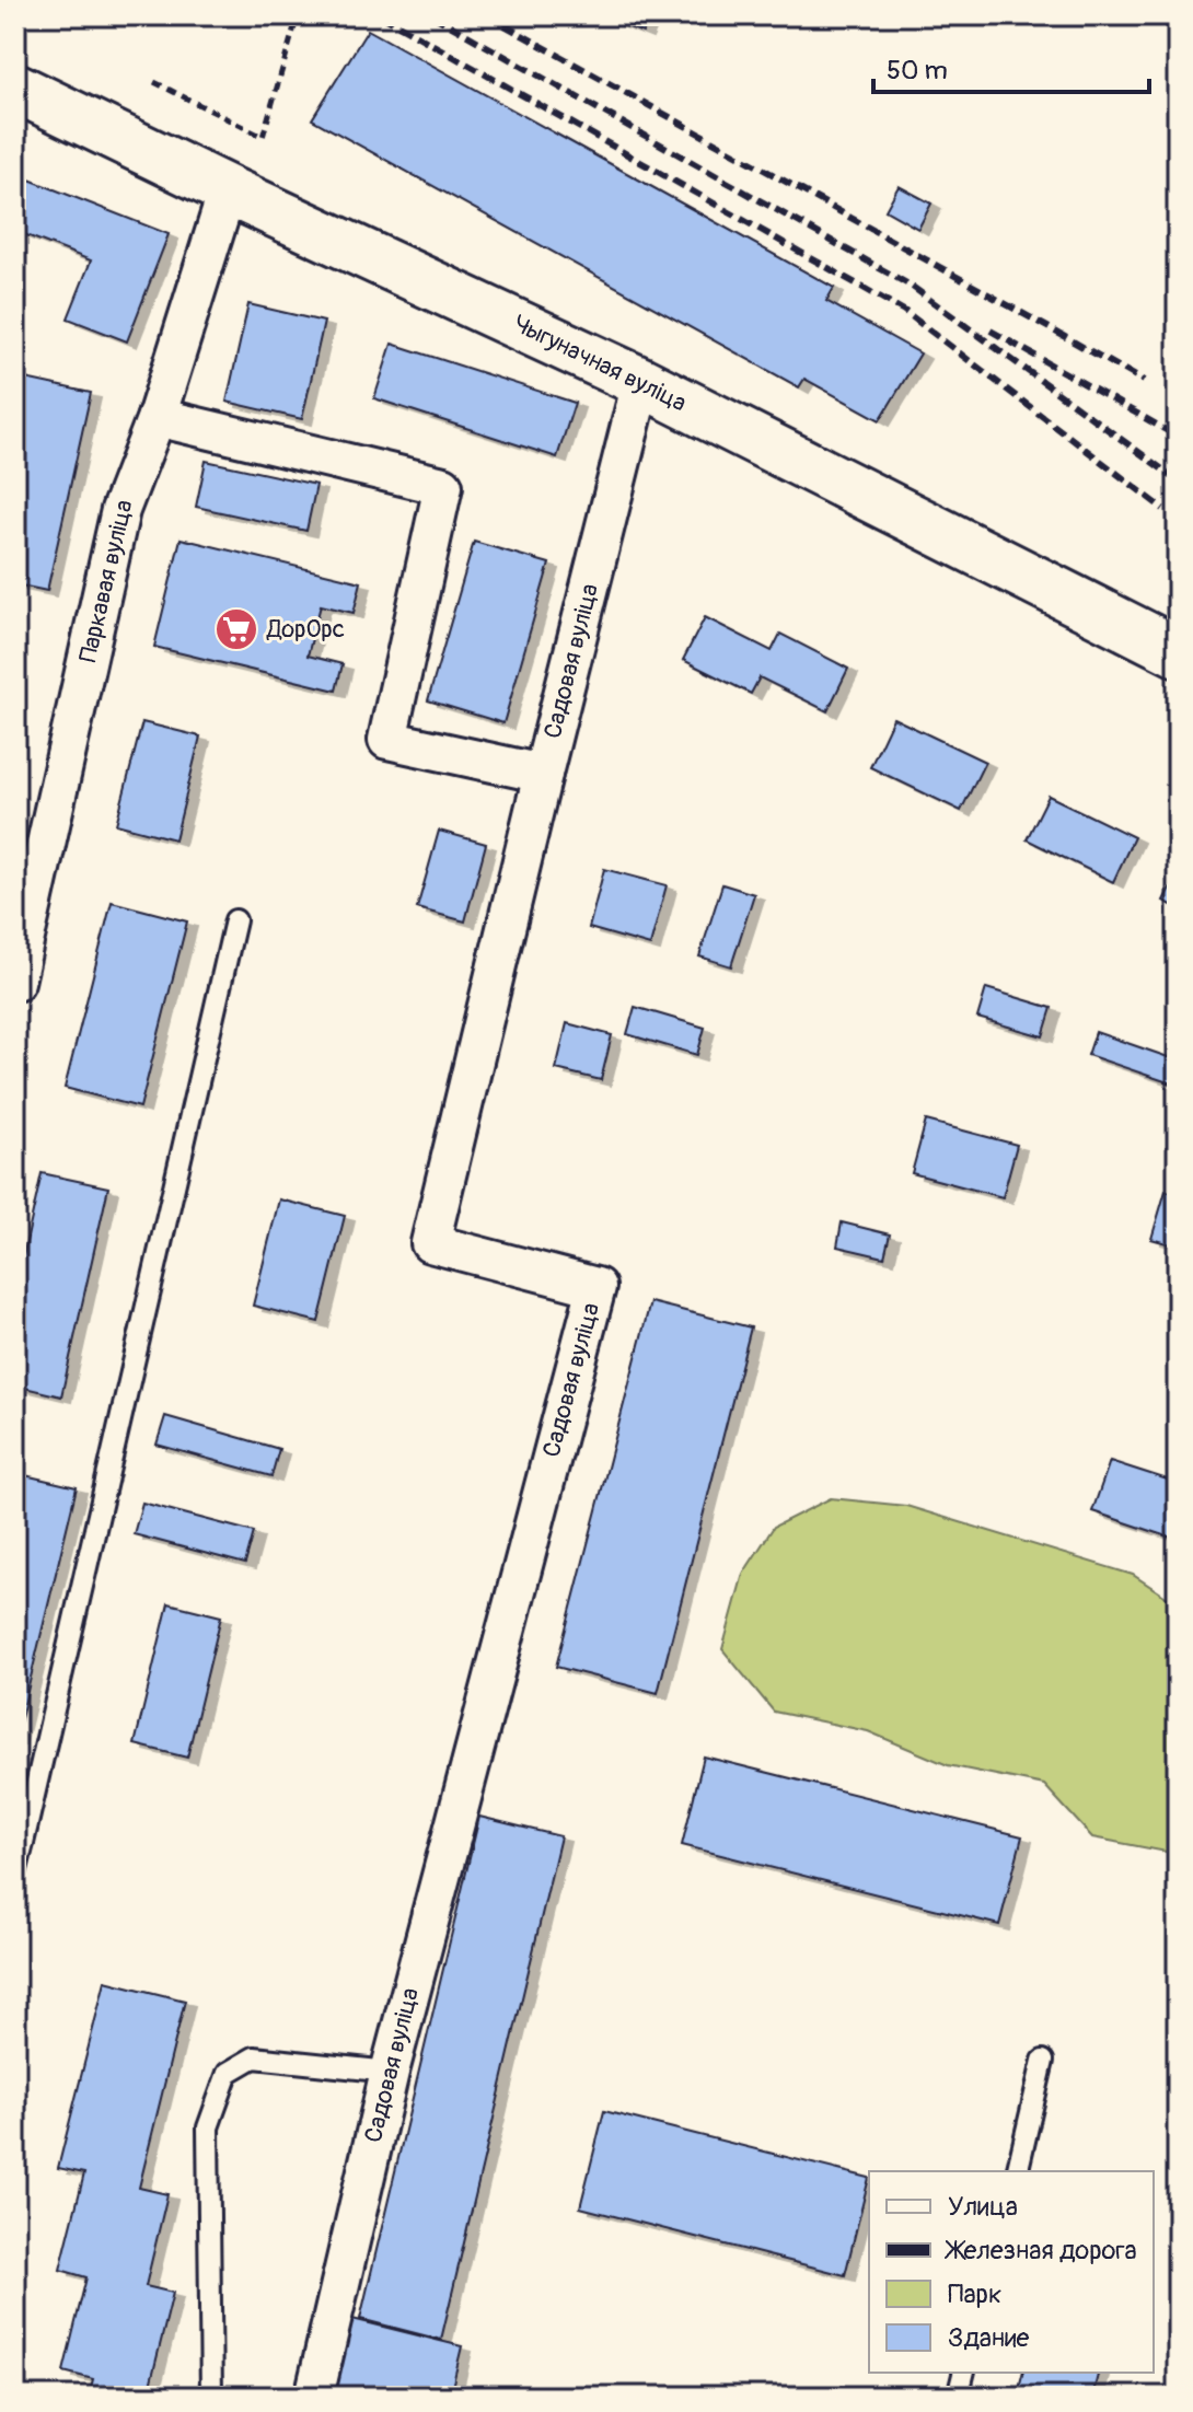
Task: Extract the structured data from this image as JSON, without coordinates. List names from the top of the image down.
{
  "streets": {
    "main road": ["Чыгуначная вуліца"],
    "street": ["Паркавая вуліца", "Садовая вуліца"]
  },
  "crossings": [
    ["Чыгуначная вуліца", "Паркавая вуліца"],
    ["Чыгуначная вуліца", "Садовая вуліца"]
  ],
  "places": {
    "supermarket": ["ДорОрс"]
  },
  "legend": [
    "Улица",
    "Железная дорога",
    "Парк",
    "Здание"
  ],
  "scale_bar": "50 m"
}
